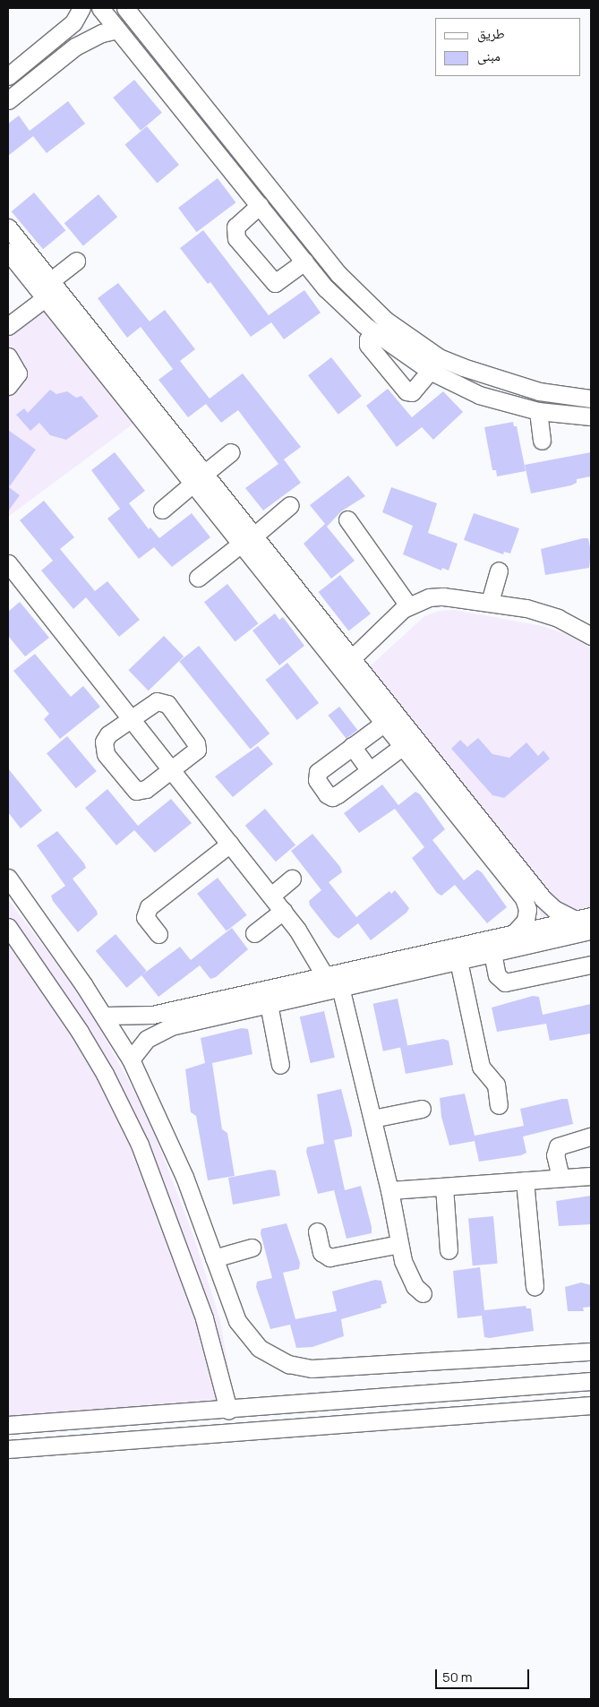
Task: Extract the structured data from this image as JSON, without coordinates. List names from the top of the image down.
{
  "legend": ["طريق", "مبنى"],
  "scale_bar": "50 m"
}
